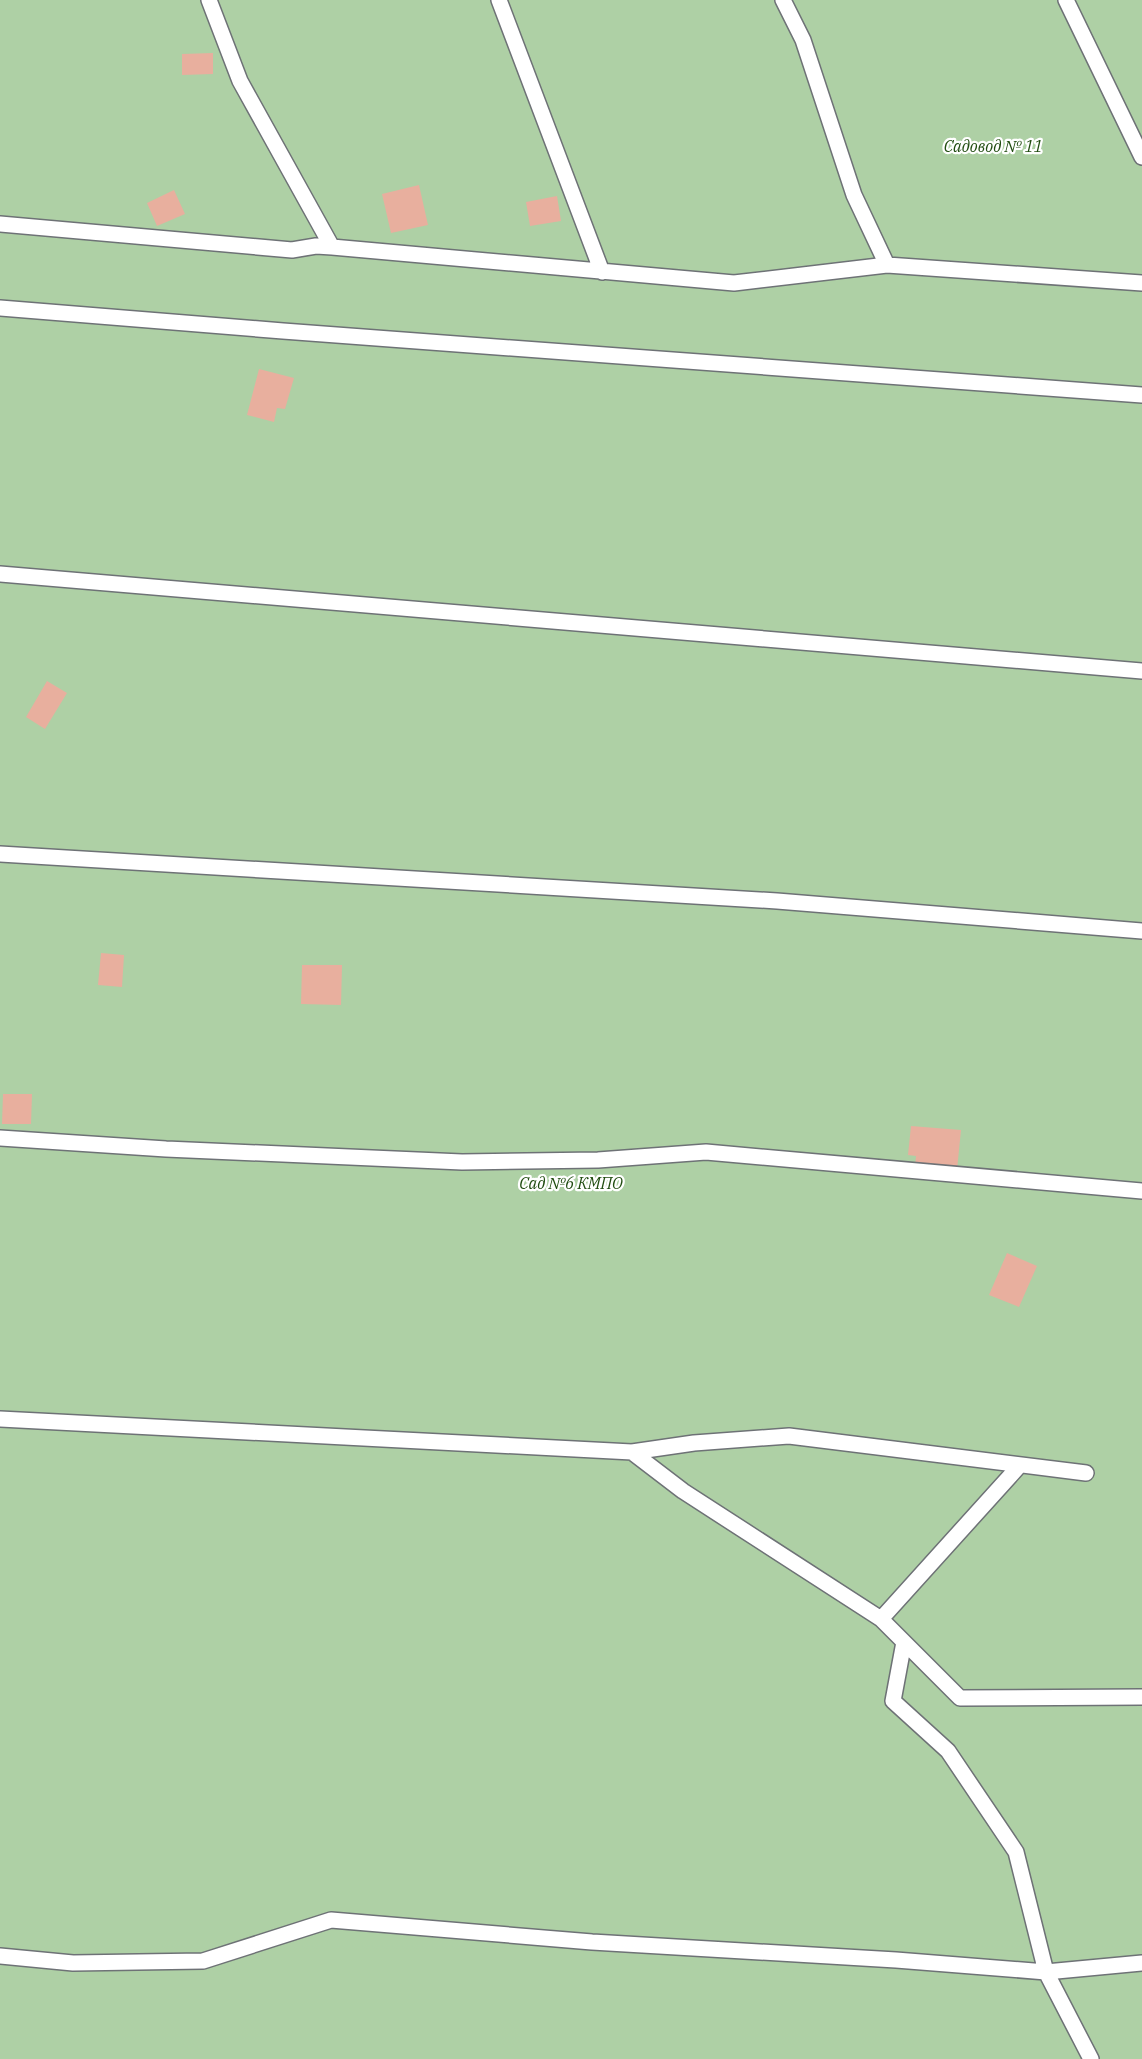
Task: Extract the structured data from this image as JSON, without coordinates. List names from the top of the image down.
{
  "parks": ["Садовод № 11", "Сад №6 КМПО"]
}
